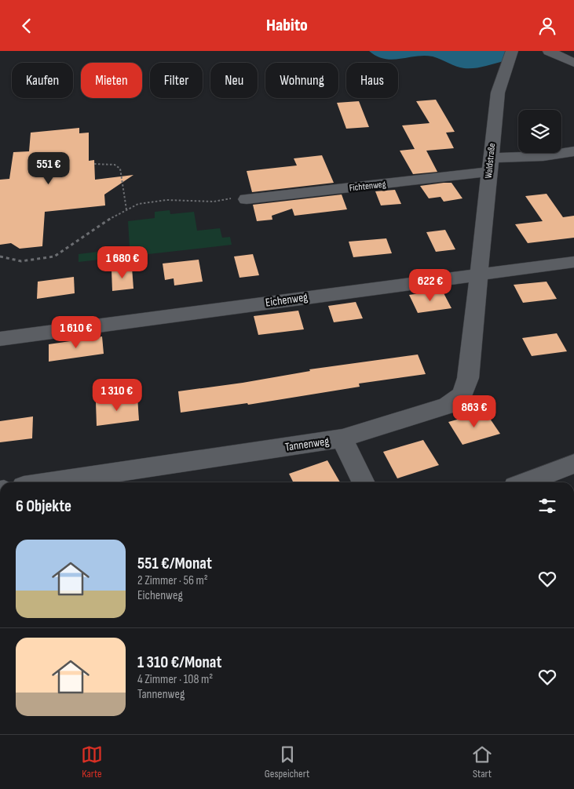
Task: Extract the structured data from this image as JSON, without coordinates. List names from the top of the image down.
{
  "streets": {
    "street": [
      "Waldstraße",
      "Fichtenweg",
      "Eichenweg",
      "Tannenweg"
    ]
  },
  "crossings": [
    ["Waldstraße", "Fichtenweg"],
    ["Waldstraße", "Eichenweg"],
    ["Waldstraße", "Tannenweg"],
    ["Eichenweg", "Tannenweg"]
  ],
  "page": {
    "header": "Habito",
    "chip": [
      "Kaufen",
      "Mieten",
      "Filter",
      "Neu",
      "Wohnung",
      "Haus"
    ],
    "price": [
      "551 €",
      "1 680 €",
      "622 €",
      "1 610 €",
      "1 310 €",
      "863 €"
    ],
    "heading": "6 Objekte",
    "list": [
      {
        "name": "551 €/Monat",
        "note": "2 Zimmer · 56 m² · Eichenweg"
      },
      {
        "name": "1 310 €/Monat",
        "note": "4 Zimmer · 108 m² · Tannenweg"
      }
    ],
    "tabs": ["Karte", "Gespeichert", "Start"]
  }
}
